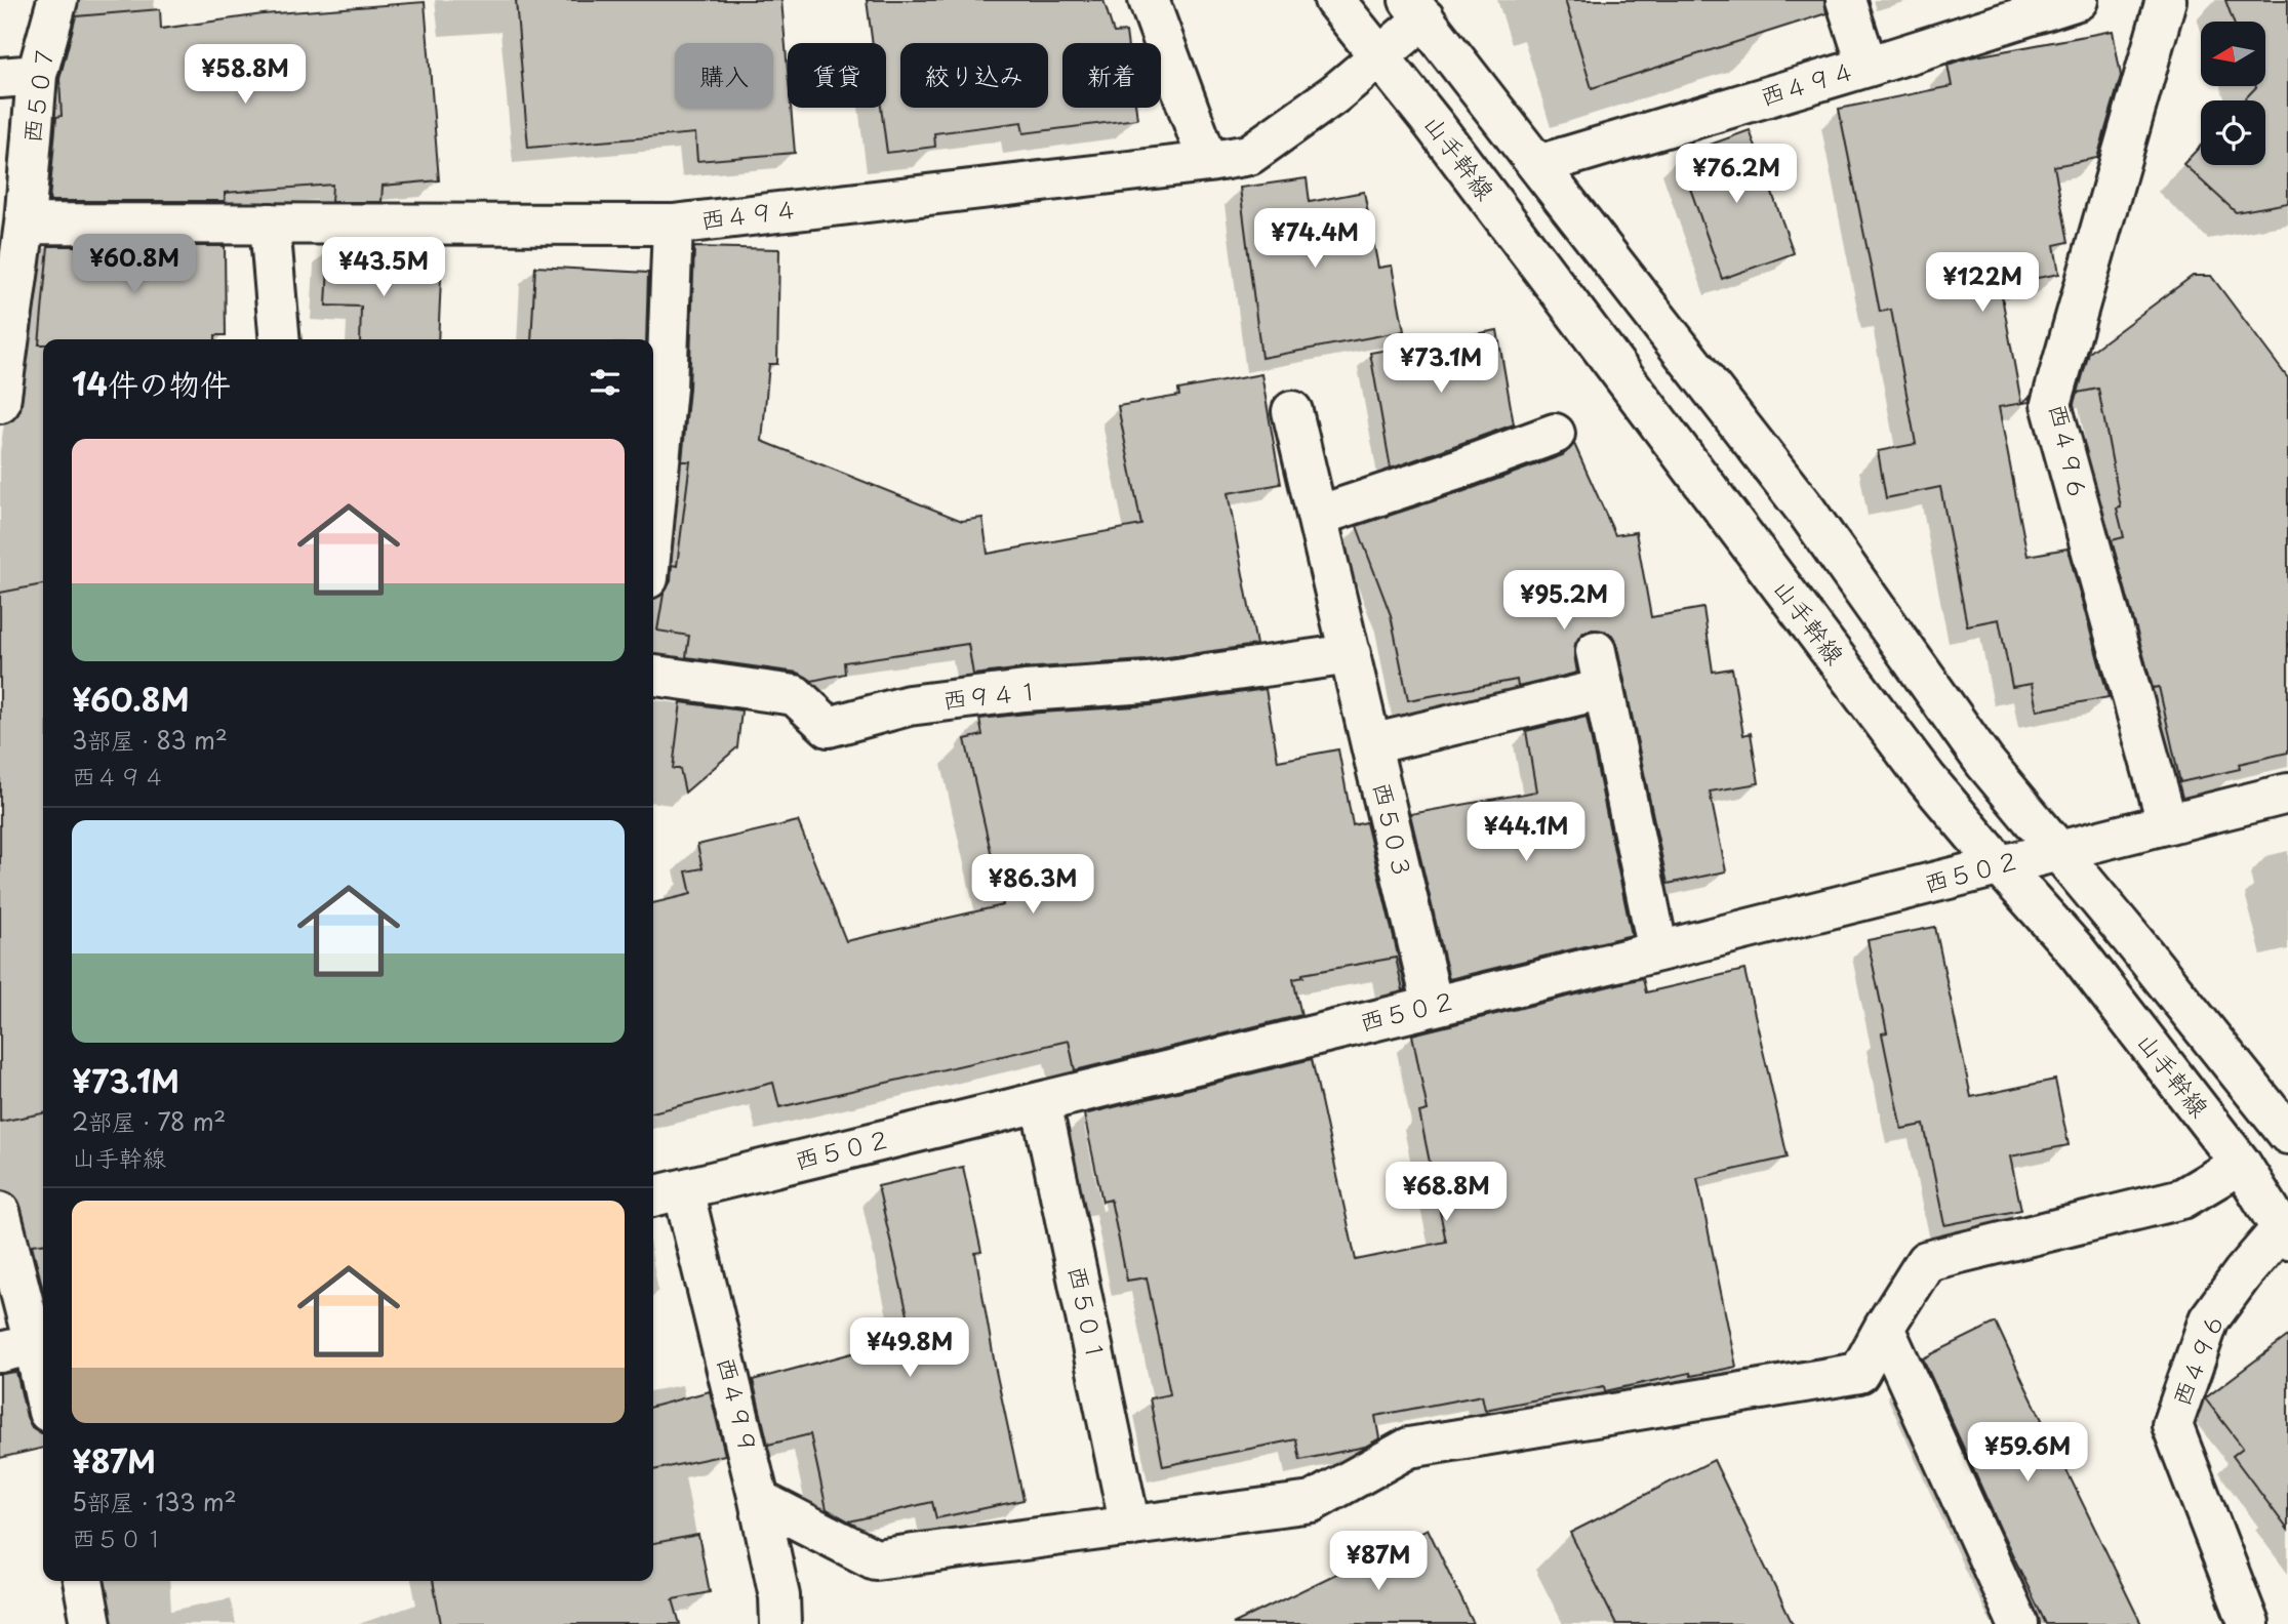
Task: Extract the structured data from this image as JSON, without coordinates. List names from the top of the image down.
{
  "streets": {
    "street": [
      "西４９４",
      "西５０７",
      "山手幹線",
      "西４９６",
      "西９４１",
      "西５０３",
      "西５０２",
      "西５０１",
      "西４９９"
    ]
  },
  "crossings": [
    ["西４９４", "西５０７"],
    ["西４９４", "山手幹線"],
    ["山手幹線", "西４９６"],
    ["山手幹線", "西５０２"],
    ["西４９６", "西５０２"],
    ["西９４１", "西５０３"],
    ["西５０３", "西５０２"],
    ["西５０２", "西５０１"],
    ["西５０２", "西４９９"]
  ],
  "north": "left",
  "page": {
    "chip": [
      "購入",
      "賃貸",
      "絞り込み",
      "新着"
    ],
    "price": [
      "¥58.8M",
      "¥76.2M",
      "¥74.4M",
      "¥60.8M",
      "¥43.5M",
      "¥122M",
      "¥73.1M",
      "¥95.2M",
      "¥44.1M",
      "¥86.3M",
      "¥68.8M",
      "¥49.8M",
      "¥59.6M",
      "¥87M"
    ],
    "heading": "14件の物件",
    "list": [
      {
        "name": "¥60.8M",
        "note": "3部屋 · 83 m² · 西４９４"
      },
      {
        "name": "¥73.1M",
        "note": "2部屋 · 78 m² · 山手幹線"
      },
      {
        "name": "¥87M",
        "note": "5部屋 · 133 m² · 西５０１"
      }
    ]
  }
}
